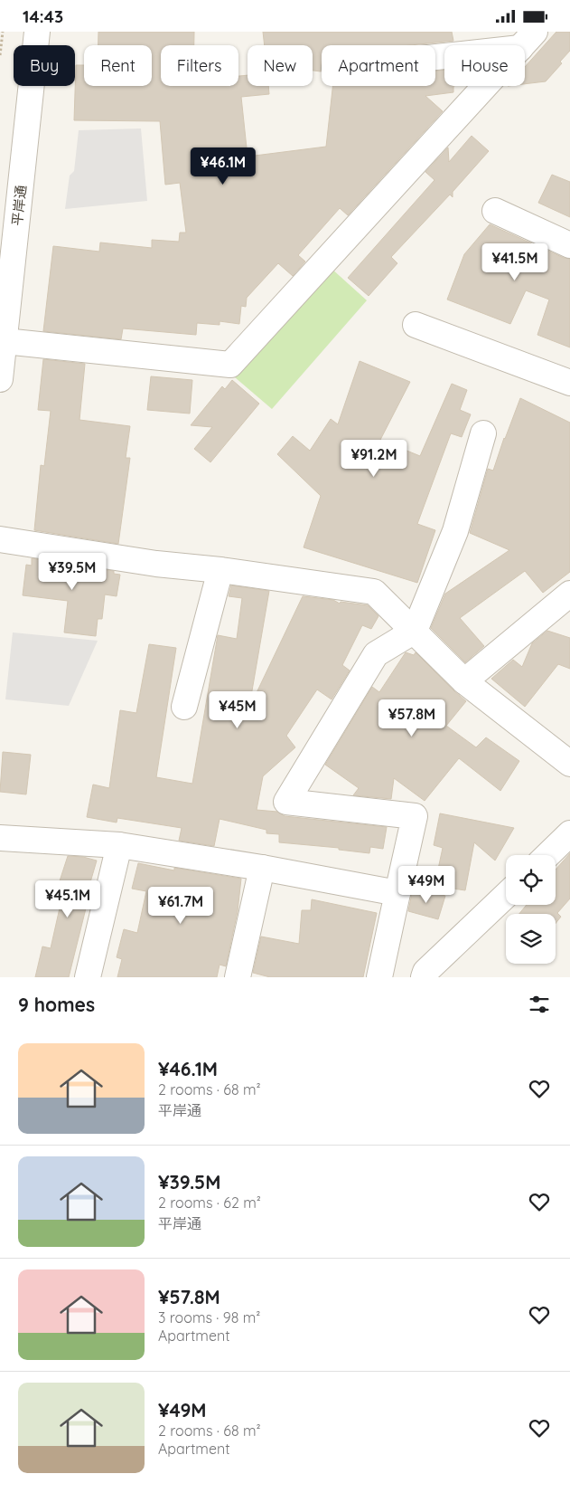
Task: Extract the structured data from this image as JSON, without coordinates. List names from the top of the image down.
{
  "streets": {
    "street": ["平岸通"]
  },
  "page": {
    "status": "14:43",
    "chip": [
      "Buy",
      "Rent",
      "Filters",
      "New",
      "Apartment",
      "House"
    ],
    "price": [
      "¥46.1M",
      "¥41.5M",
      "¥91.2M",
      "¥39.5M",
      "¥45M",
      "¥57.8M",
      "¥49M",
      "¥45.1M",
      "¥61.7M"
    ],
    "heading": "9 homes",
    "list": [
      {
        "name": "¥46.1M",
        "note": "2 rooms · 68 m² · 平岸通"
      },
      {
        "name": "¥39.5M",
        "note": "2 rooms · 62 m² · 平岸通"
      },
      {
        "name": "¥57.8M",
        "note": "3 rooms · 98 m² · Apartment"
      },
      {
        "name": "¥49M",
        "note": "2 rooms · 68 m² · Apartment"
      }
    ]
  }
}
